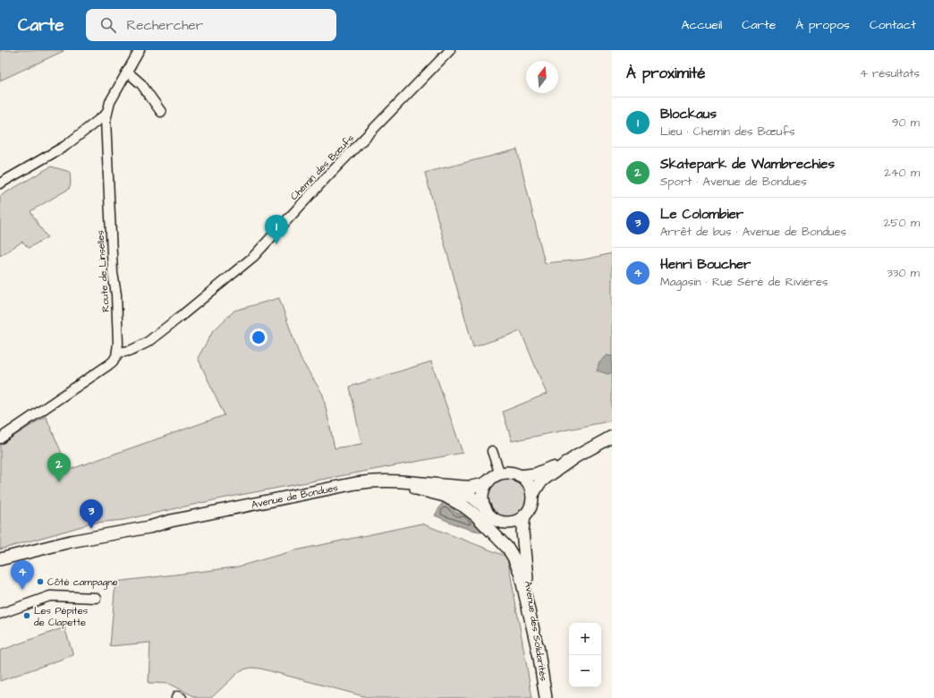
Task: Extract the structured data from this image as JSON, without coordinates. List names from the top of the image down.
{
  "streets": {
    "main road": ["Avenue de Bondues", "Avenue des Solidarités"],
    "street": ["Chemin des Bœufs", "Route de Linselles"]
  },
  "crossings": [
    ["Chemin des Bœufs", "Route de Linselles"],
    ["Avenue de Bondues", "Avenue des Solidarités"]
  ],
  "places": ["Côté campagne", "Les Pépites de Clapette"],
  "north": "top",
  "page": {
    "header": "Carte",
    "search": "Rechercher",
    "nav": [
      "Accueil",
      "Carte",
      "À propos",
      "Contact"
    ],
    "heading": ["À proximité", "4 résultats"],
    "list": [
      {
        "mark": "1",
        "name": "Blockaus",
        "note": "Lieu · Chemin des Bœufs",
        "value": "90 m"
      },
      {
        "mark": "2",
        "name": "Skatepark de Wambrechies",
        "note": "Sport · Avenue de Bondues",
        "value": "240 m"
      },
      {
        "mark": "3",
        "name": "Le Colombier",
        "note": "Arrêt de bus · Avenue de Bondues",
        "value": "250 m"
      },
      {
        "mark": "4",
        "name": "Henri Boucher",
        "note": "Magasin · Rue Séré de Rivières",
        "value": "330 m"
      }
    ],
    "pins": [
      "1",
      "2",
      "3",
      "4"
    ],
    "map_buttons": ["+", "−"]
  }
}
